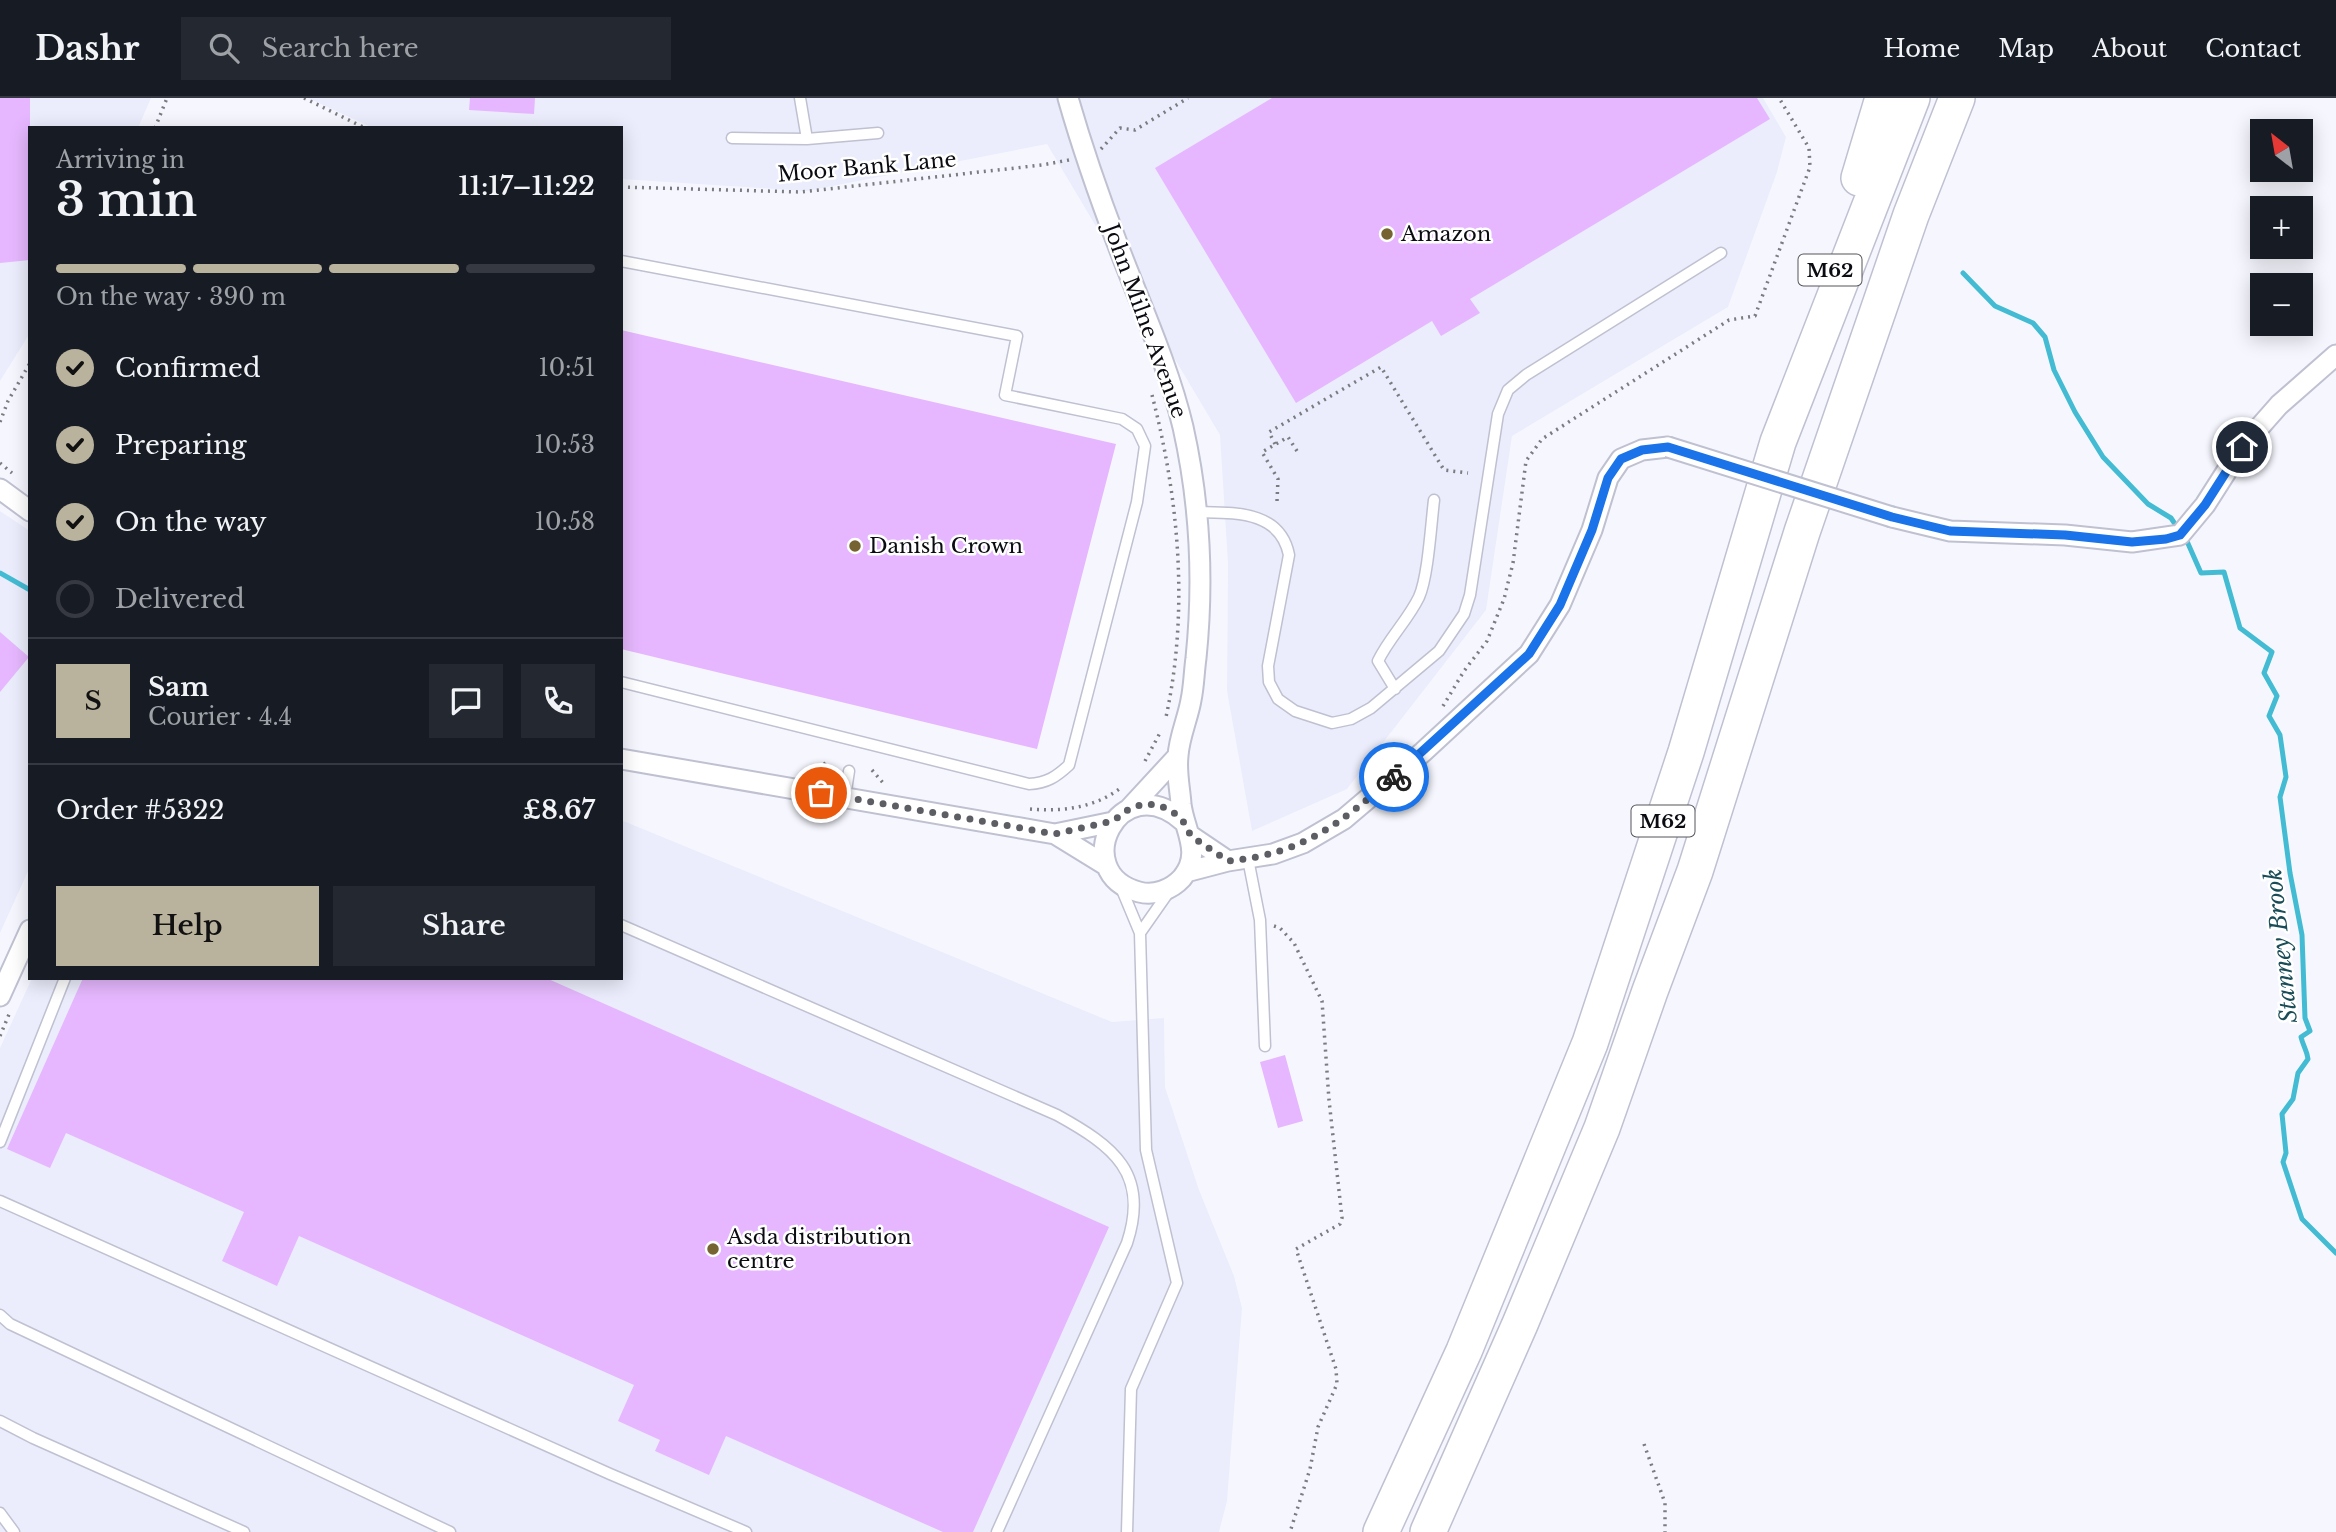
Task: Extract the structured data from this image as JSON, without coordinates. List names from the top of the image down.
{
  "streets": {
    "highway": ["M62"],
    "street": ["John Milne Avenue"],
    "path": ["Moor Bank Lane"]
  },
  "water": ["Stanney Brook"],
  "places": ["Amazon", "Danish Crown", "Asda distribution centre"],
  "north": "top left",
  "page": {
    "header": "Dashr",
    "search": "Search here",
    "nav": [
      "Home",
      "Map",
      "About",
      "Contact"
    ],
    "map_buttons": ["+", "−"],
    "heading": ["3 min", "Arriving in", "11:17–11:22"],
    "panel": [
      "Sam",
      "Courier · 4.4",
      "Order #5322",
      "£8.67"
    ],
    "bar": "On the way · 390 m",
    "list": [
      ["Confirmed", "10:51"],
      ["Preparing", "10:53"],
      ["On the way", "10:58"],
      "Delivered"
    ],
    "round": "S",
    "buttons": ["Help", "Share"]
  }
}
